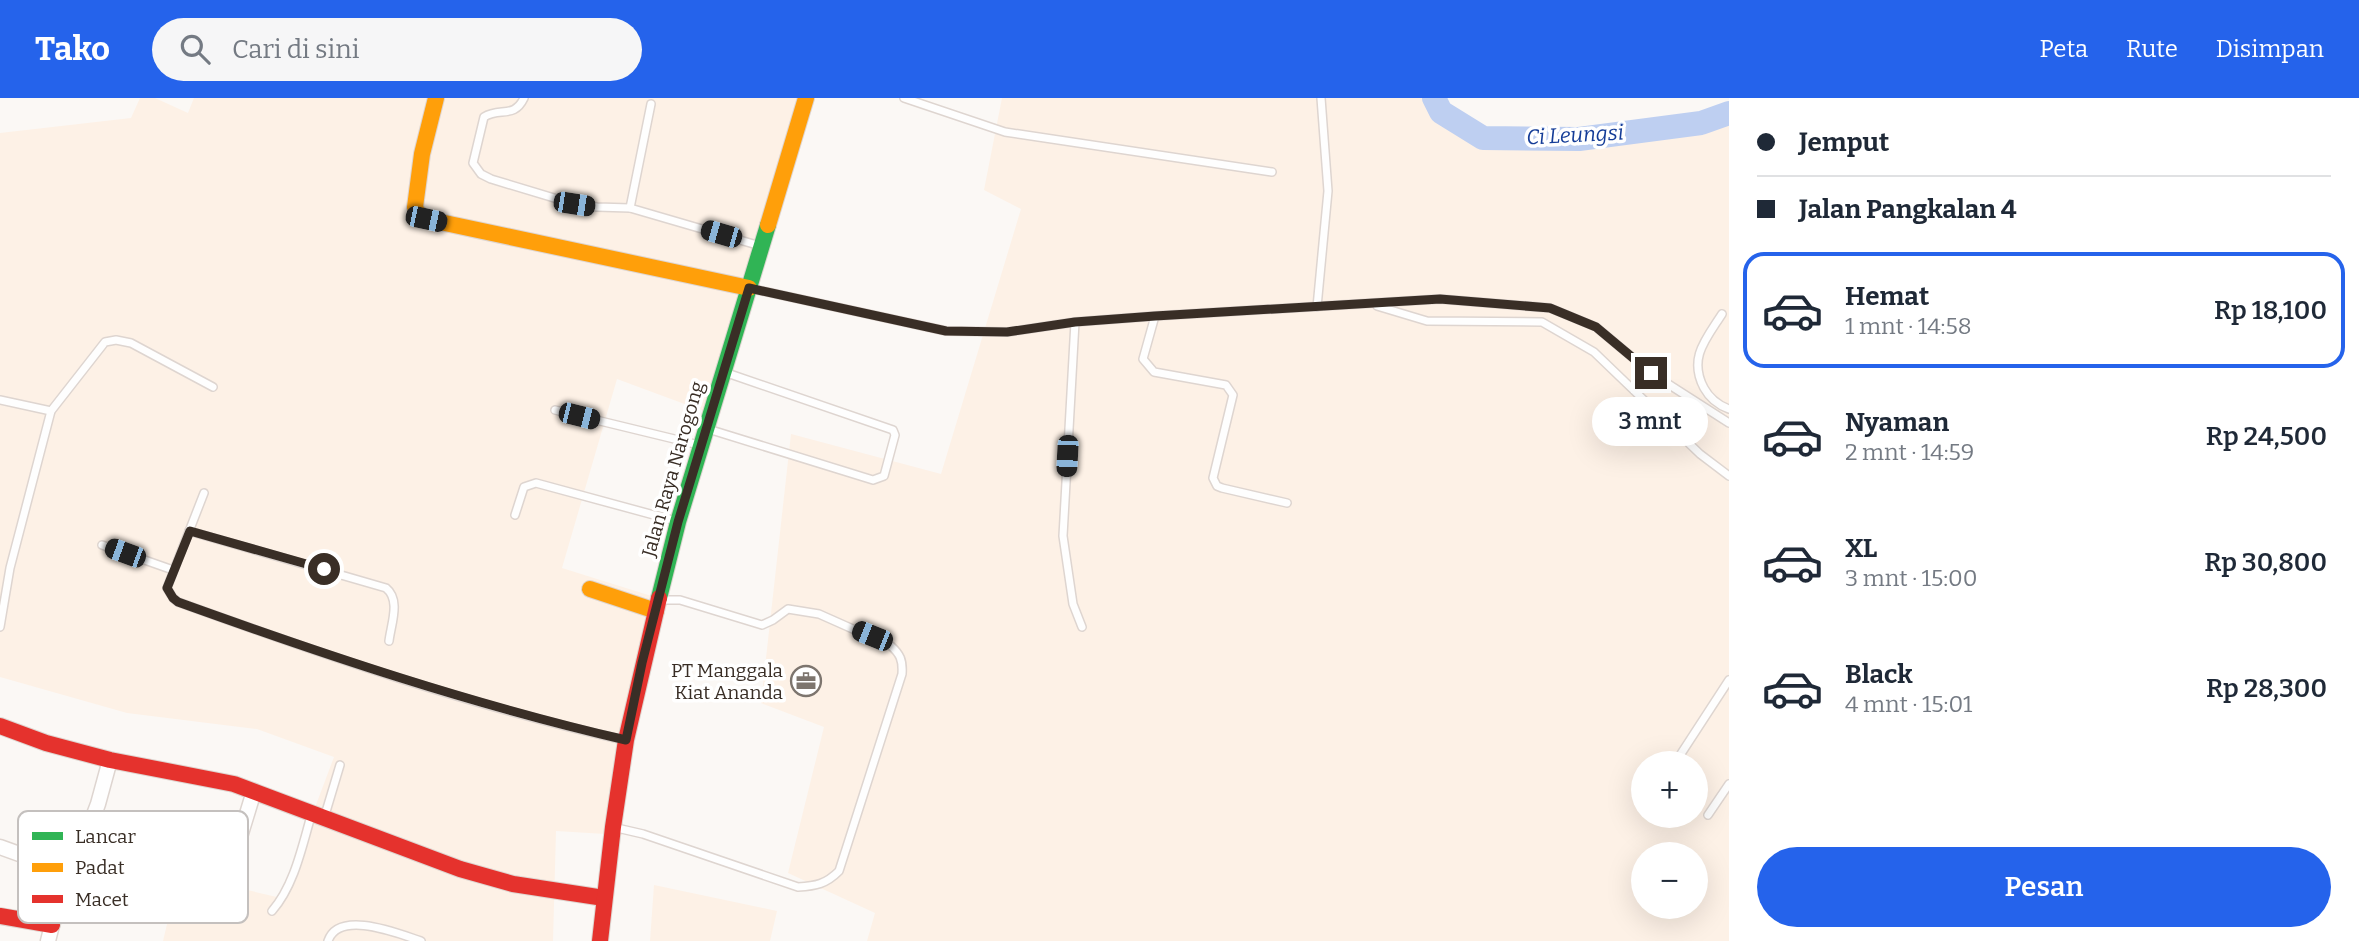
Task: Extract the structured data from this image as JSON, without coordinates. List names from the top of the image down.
{
  "streets": {
    "street": ["Jalan Raya Narogong"]
  },
  "water": ["Ci Leungsi"],
  "places": {
    "office": ["PT Manggala Kiat Ananda"]
  },
  "legend": ["Lancar", "Padat", "Macet"],
  "page": {
    "header": "Tako",
    "search": "Cari di sini",
    "nav": ["Peta", "Rute", "Disimpan"],
    "banner": ["Jemput", "Jalan Pangkalan 4"],
    "list": [
      {
        "name": "Hemat",
        "note": "1 mnt · 14:58",
        "value": "Rp 18,100"
      },
      {
        "name": "Nyaman",
        "note": "2 mnt · 14:59",
        "value": "Rp 24,500"
      },
      {
        "name": "XL",
        "note": "3 mnt · 15:00",
        "value": "Rp 30,800"
      },
      {
        "name": "Black",
        "note": "4 mnt · 15:01",
        "value": "Rp 28,300"
      }
    ],
    "bubble": "3 mnt",
    "map_buttons": ["+", "−"],
    "buttons": "Pesan"
  }
}
